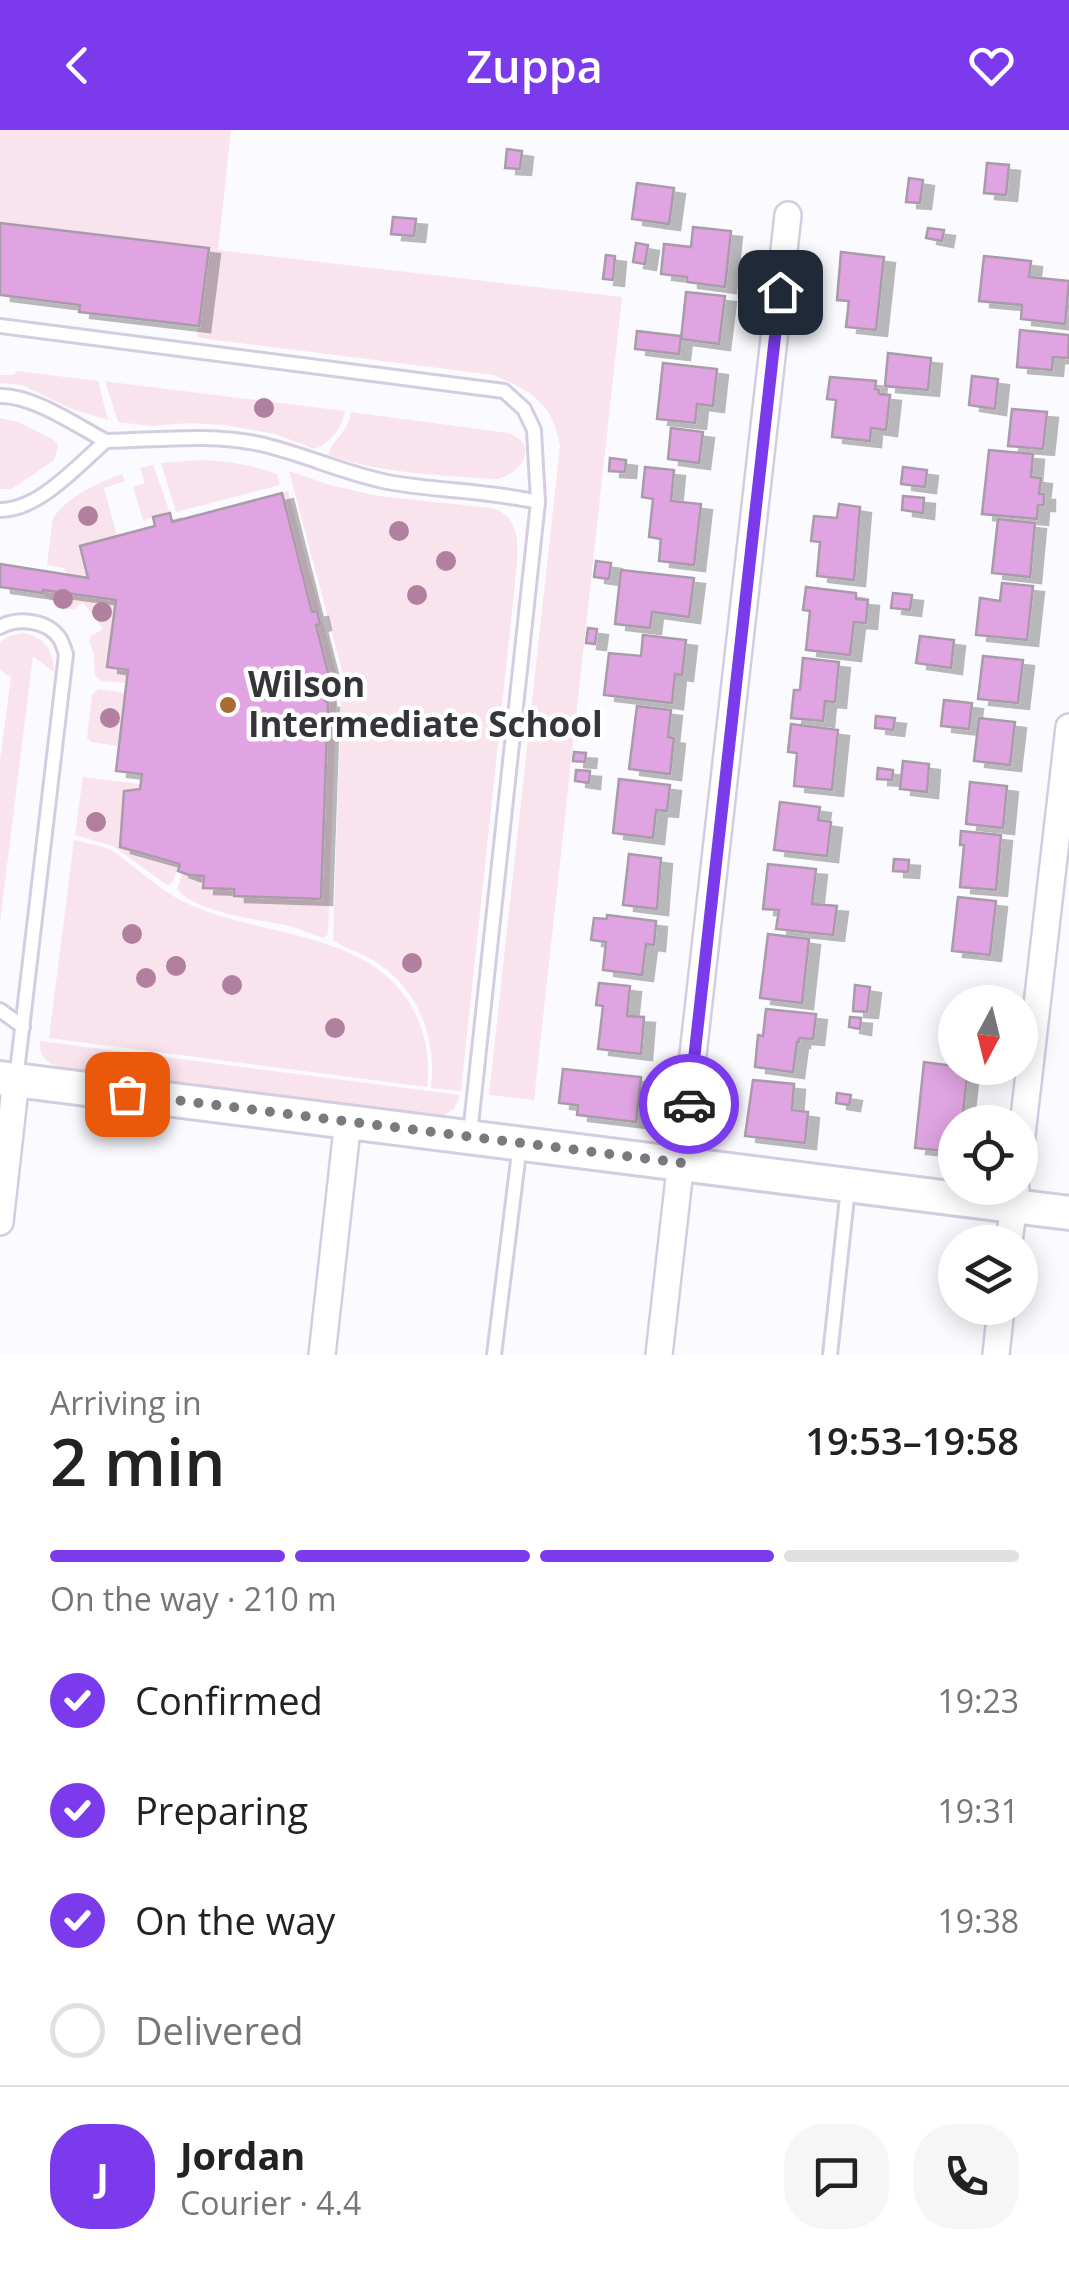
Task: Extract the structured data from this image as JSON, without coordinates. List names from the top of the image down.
{
  "places": ["Wilson Intermediate School"],
  "north": "bottom",
  "page": {
    "header": "Zuppa",
    "heading": ["2 min", "Arriving in", "19:53–19:58"],
    "panel": ["Jordan", "Courier · 4.4"],
    "bar": "On the way · 210 m",
    "list": [
      ["Confirmed", "19:23"],
      ["Preparing", "19:31"],
      ["On the way", "19:38"],
      "Delivered"
    ],
    "round": "J"
  }
}
